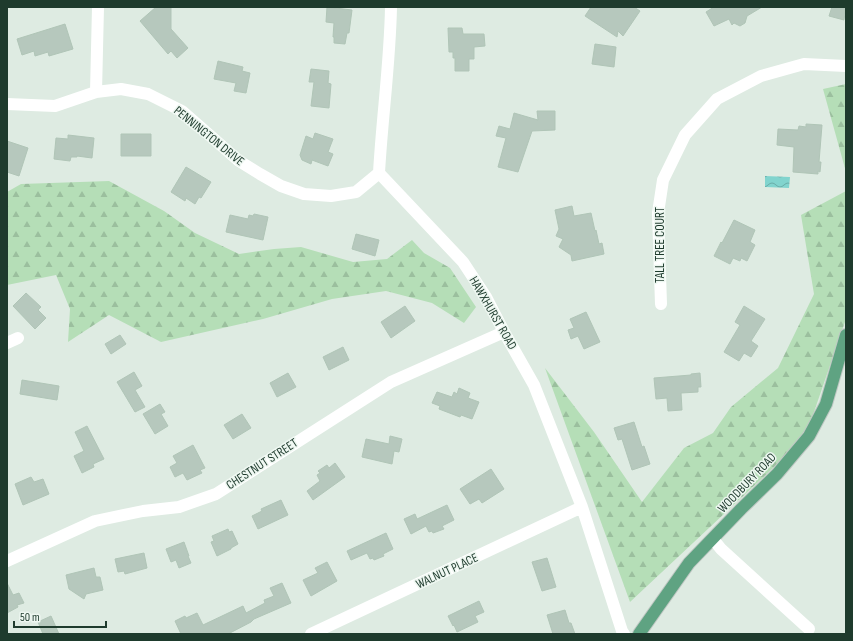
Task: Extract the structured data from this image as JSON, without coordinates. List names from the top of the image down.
{
  "streets": {
    "main road": ["WOODBURY ROAD"],
    "street": [
      "PENNINGTON DRIVE",
      "TALL TREE COURT",
      "HAWXHURST ROAD",
      "CHESTNUT STREET",
      "WALNUT PLACE"
    ]
  },
  "crossings": [
    ["PENNINGTON DRIVE", "HAWXHURST ROAD"],
    ["HAWXHURST ROAD", "CHESTNUT STREET"],
    ["HAWXHURST ROAD", "WALNUT PLACE"]
  ],
  "scale_bar": "50 m"
}
